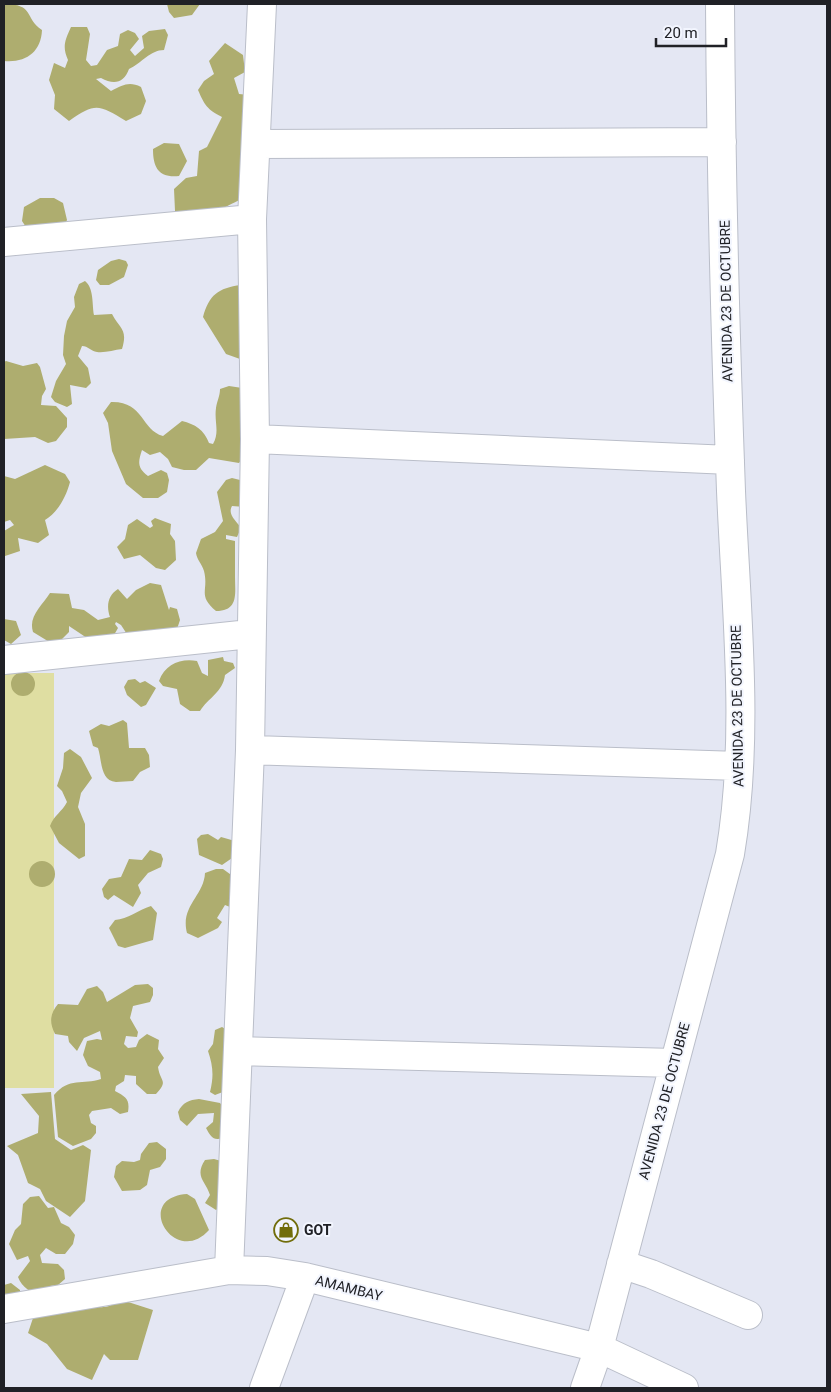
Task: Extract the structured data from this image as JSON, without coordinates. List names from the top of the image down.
{
  "streets": {
    "street": ["AVENIDA 23 DE OCTUBRE", "AMAMBAY"]
  },
  "crossings": [
    ["AVENIDA 23 DE OCTUBRE", "AMAMBAY"]
  ],
  "places": {
    "shop": ["GOT"]
  },
  "scale_bar": "20 m"
}
